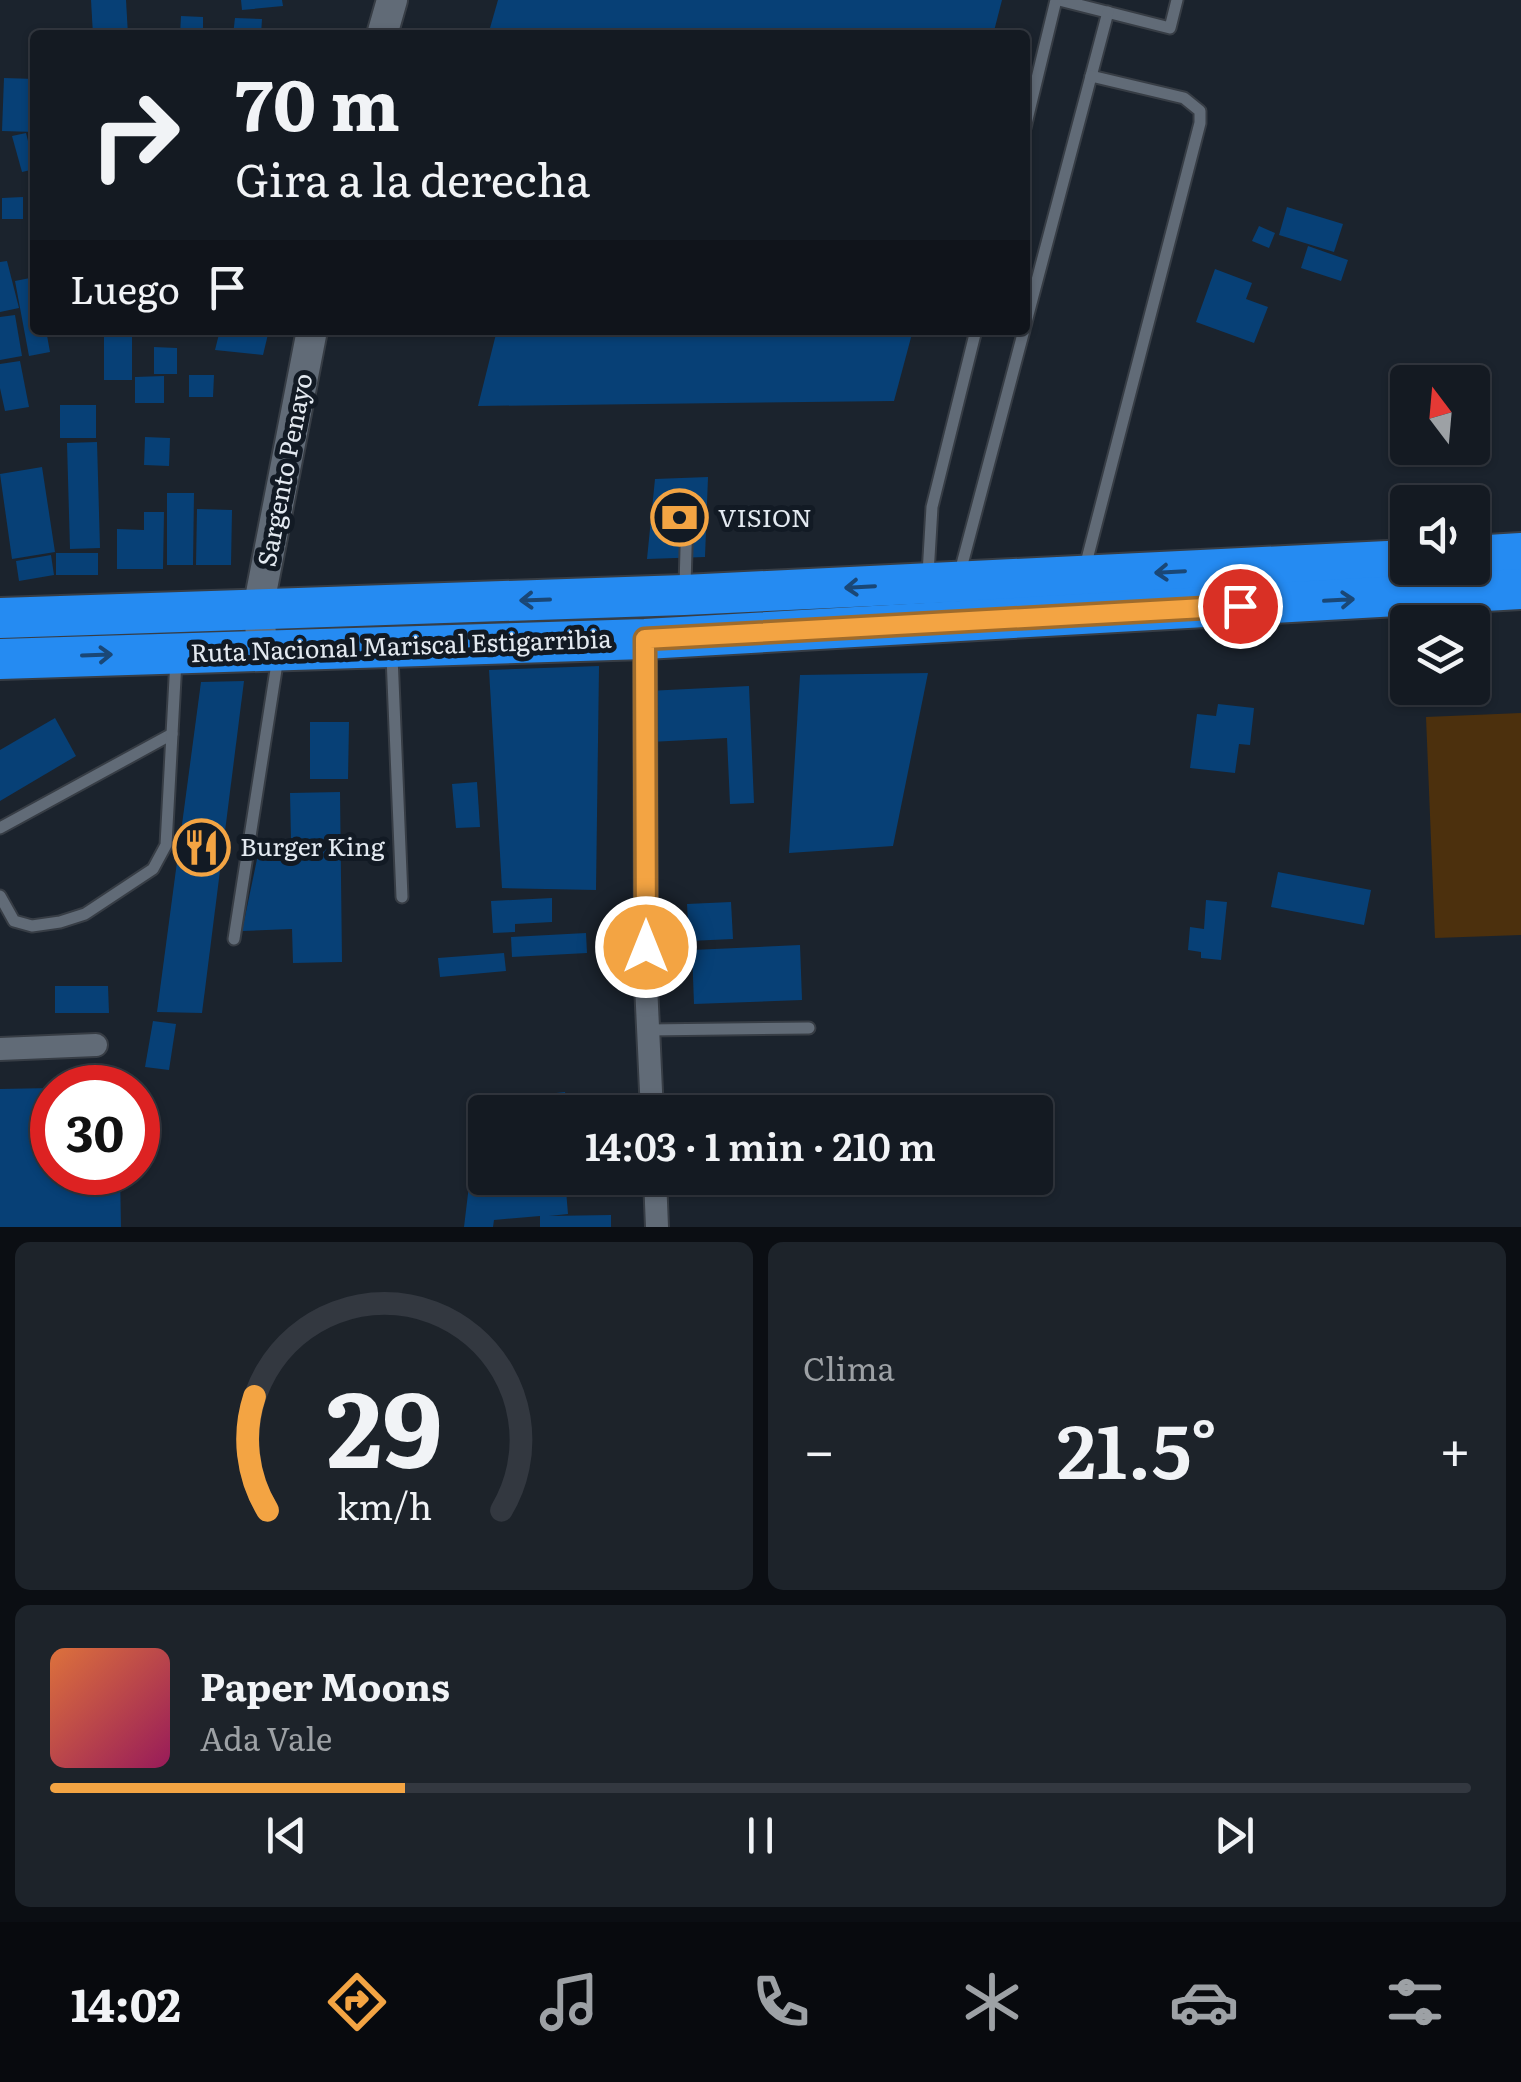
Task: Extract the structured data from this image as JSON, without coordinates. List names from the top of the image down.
{
  "streets": {
    "highway": ["Ruta Nacional Mariscal Estigarribia"],
    "street": ["Sargento Penayo"]
  },
  "crossings": [
    ["Sargento Penayo", "Ruta Nacional Mariscal Estigarribia"]
  ],
  "places": {
    "bank": ["VISION"],
    "restaurant": ["Burger King"]
  },
  "north": "top",
  "page": {
    "turn": ["70 m", "Gira a la derecha"],
    "then": "Luego",
    "limit": "30",
    "trip": "14:03 · 1 min · 210 m",
    "tile": "Clima",
    "heat": ["−", "21.5°", "+"],
    "song": ["Paper Moons", "Ada Vale"],
    "tabs": "14:02",
    "gauge": ["29", "km/h"]
  }
}
